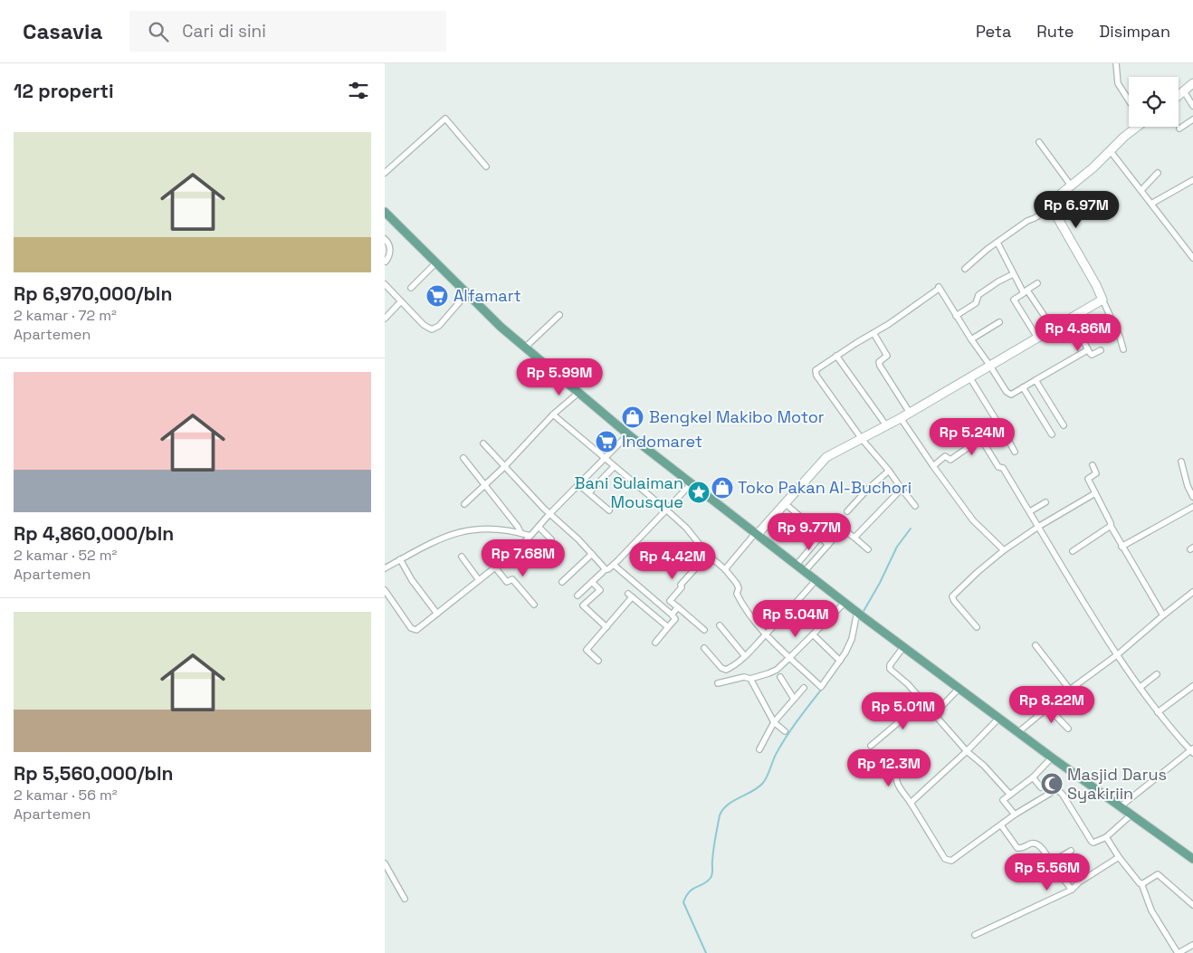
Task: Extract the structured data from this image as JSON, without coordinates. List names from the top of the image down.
{
  "places": {
    "supermarket": ["Alfamart", "Indomaret"],
    "shop": ["Bengkel Makibo Motor", "Toko Pakan Al-Buchori"],
    "place": ["Bani Sulaiman Mousque"],
    "mosque": ["Masjid Darus Syakiriin"]
  },
  "page": {
    "header": "Casavia",
    "search": "Cari di sini",
    "nav": ["Peta", "Rute", "Disimpan"],
    "heading": "12 properti",
    "list": [
      {
        "name": "Rp 6,970,000/bln",
        "note": "2 kamar · 72 m² · Apartemen"
      },
      {
        "name": "Rp 4,860,000/bln",
        "note": "2 kamar · 52 m² · Apartemen"
      },
      {
        "name": "Rp 5,560,000/bln",
        "note": "2 kamar · 56 m² · Apartemen"
      }
    ],
    "price": [
      "Rp 6.97M",
      "Rp 4.86M",
      "Rp 5.99M",
      "Rp 5.24M",
      "Rp 9.77M",
      "Rp 7.68M",
      "Rp 4.42M",
      "Rp 5.04M",
      "Rp 8.22M",
      "Rp 5.01M",
      "Rp 12.3M",
      "Rp 5.56M"
    ]
  }
}
